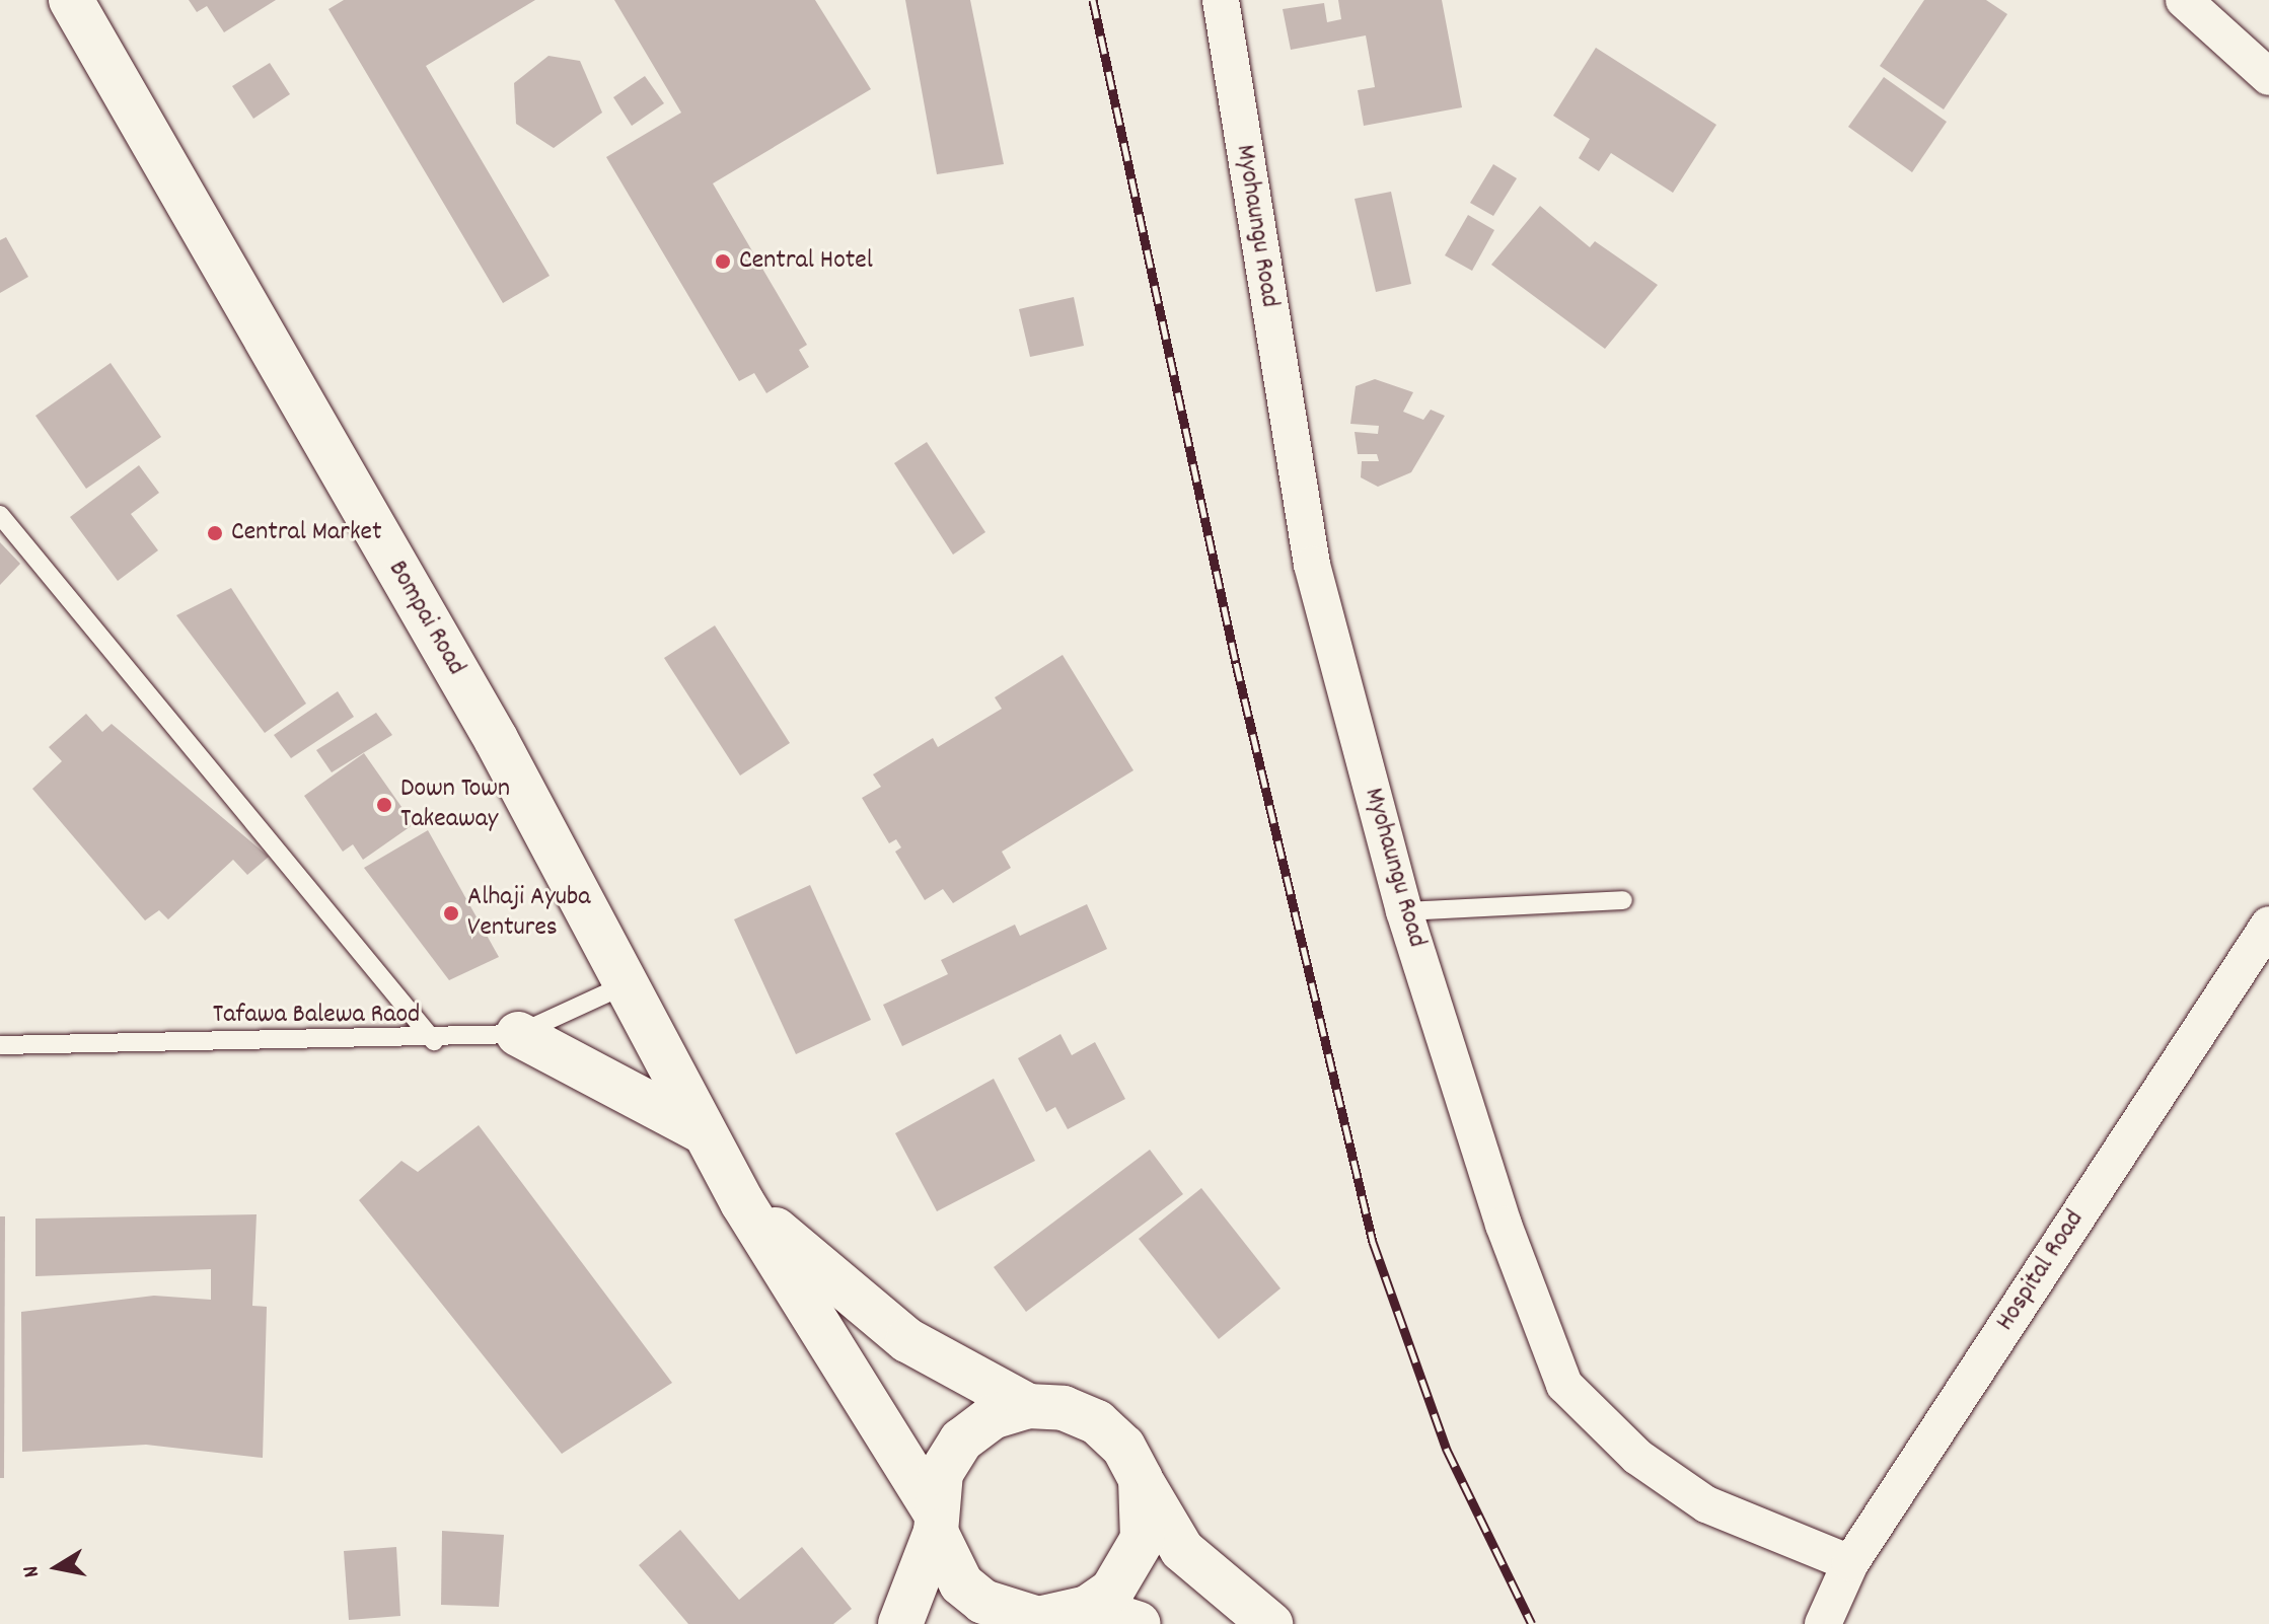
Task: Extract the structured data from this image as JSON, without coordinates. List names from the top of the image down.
{
  "streets": {
    "main road": ["Bompai Road"],
    "street": ["Myohaungu Road", "Hospital Road"],
    "lane": ["Tafawa Balewa Raod"]
  },
  "crossings": [
    ["Myohaungu Road", "Hospital Road"],
    ["Bompai Road", "Tafawa Balewa Raod"]
  ],
  "places": [
    "Central Hotel",
    "Central Market",
    "Down Town Takeaway",
    "Alhaji Ayuba Ventures"
  ],
  "north": "left"
}
